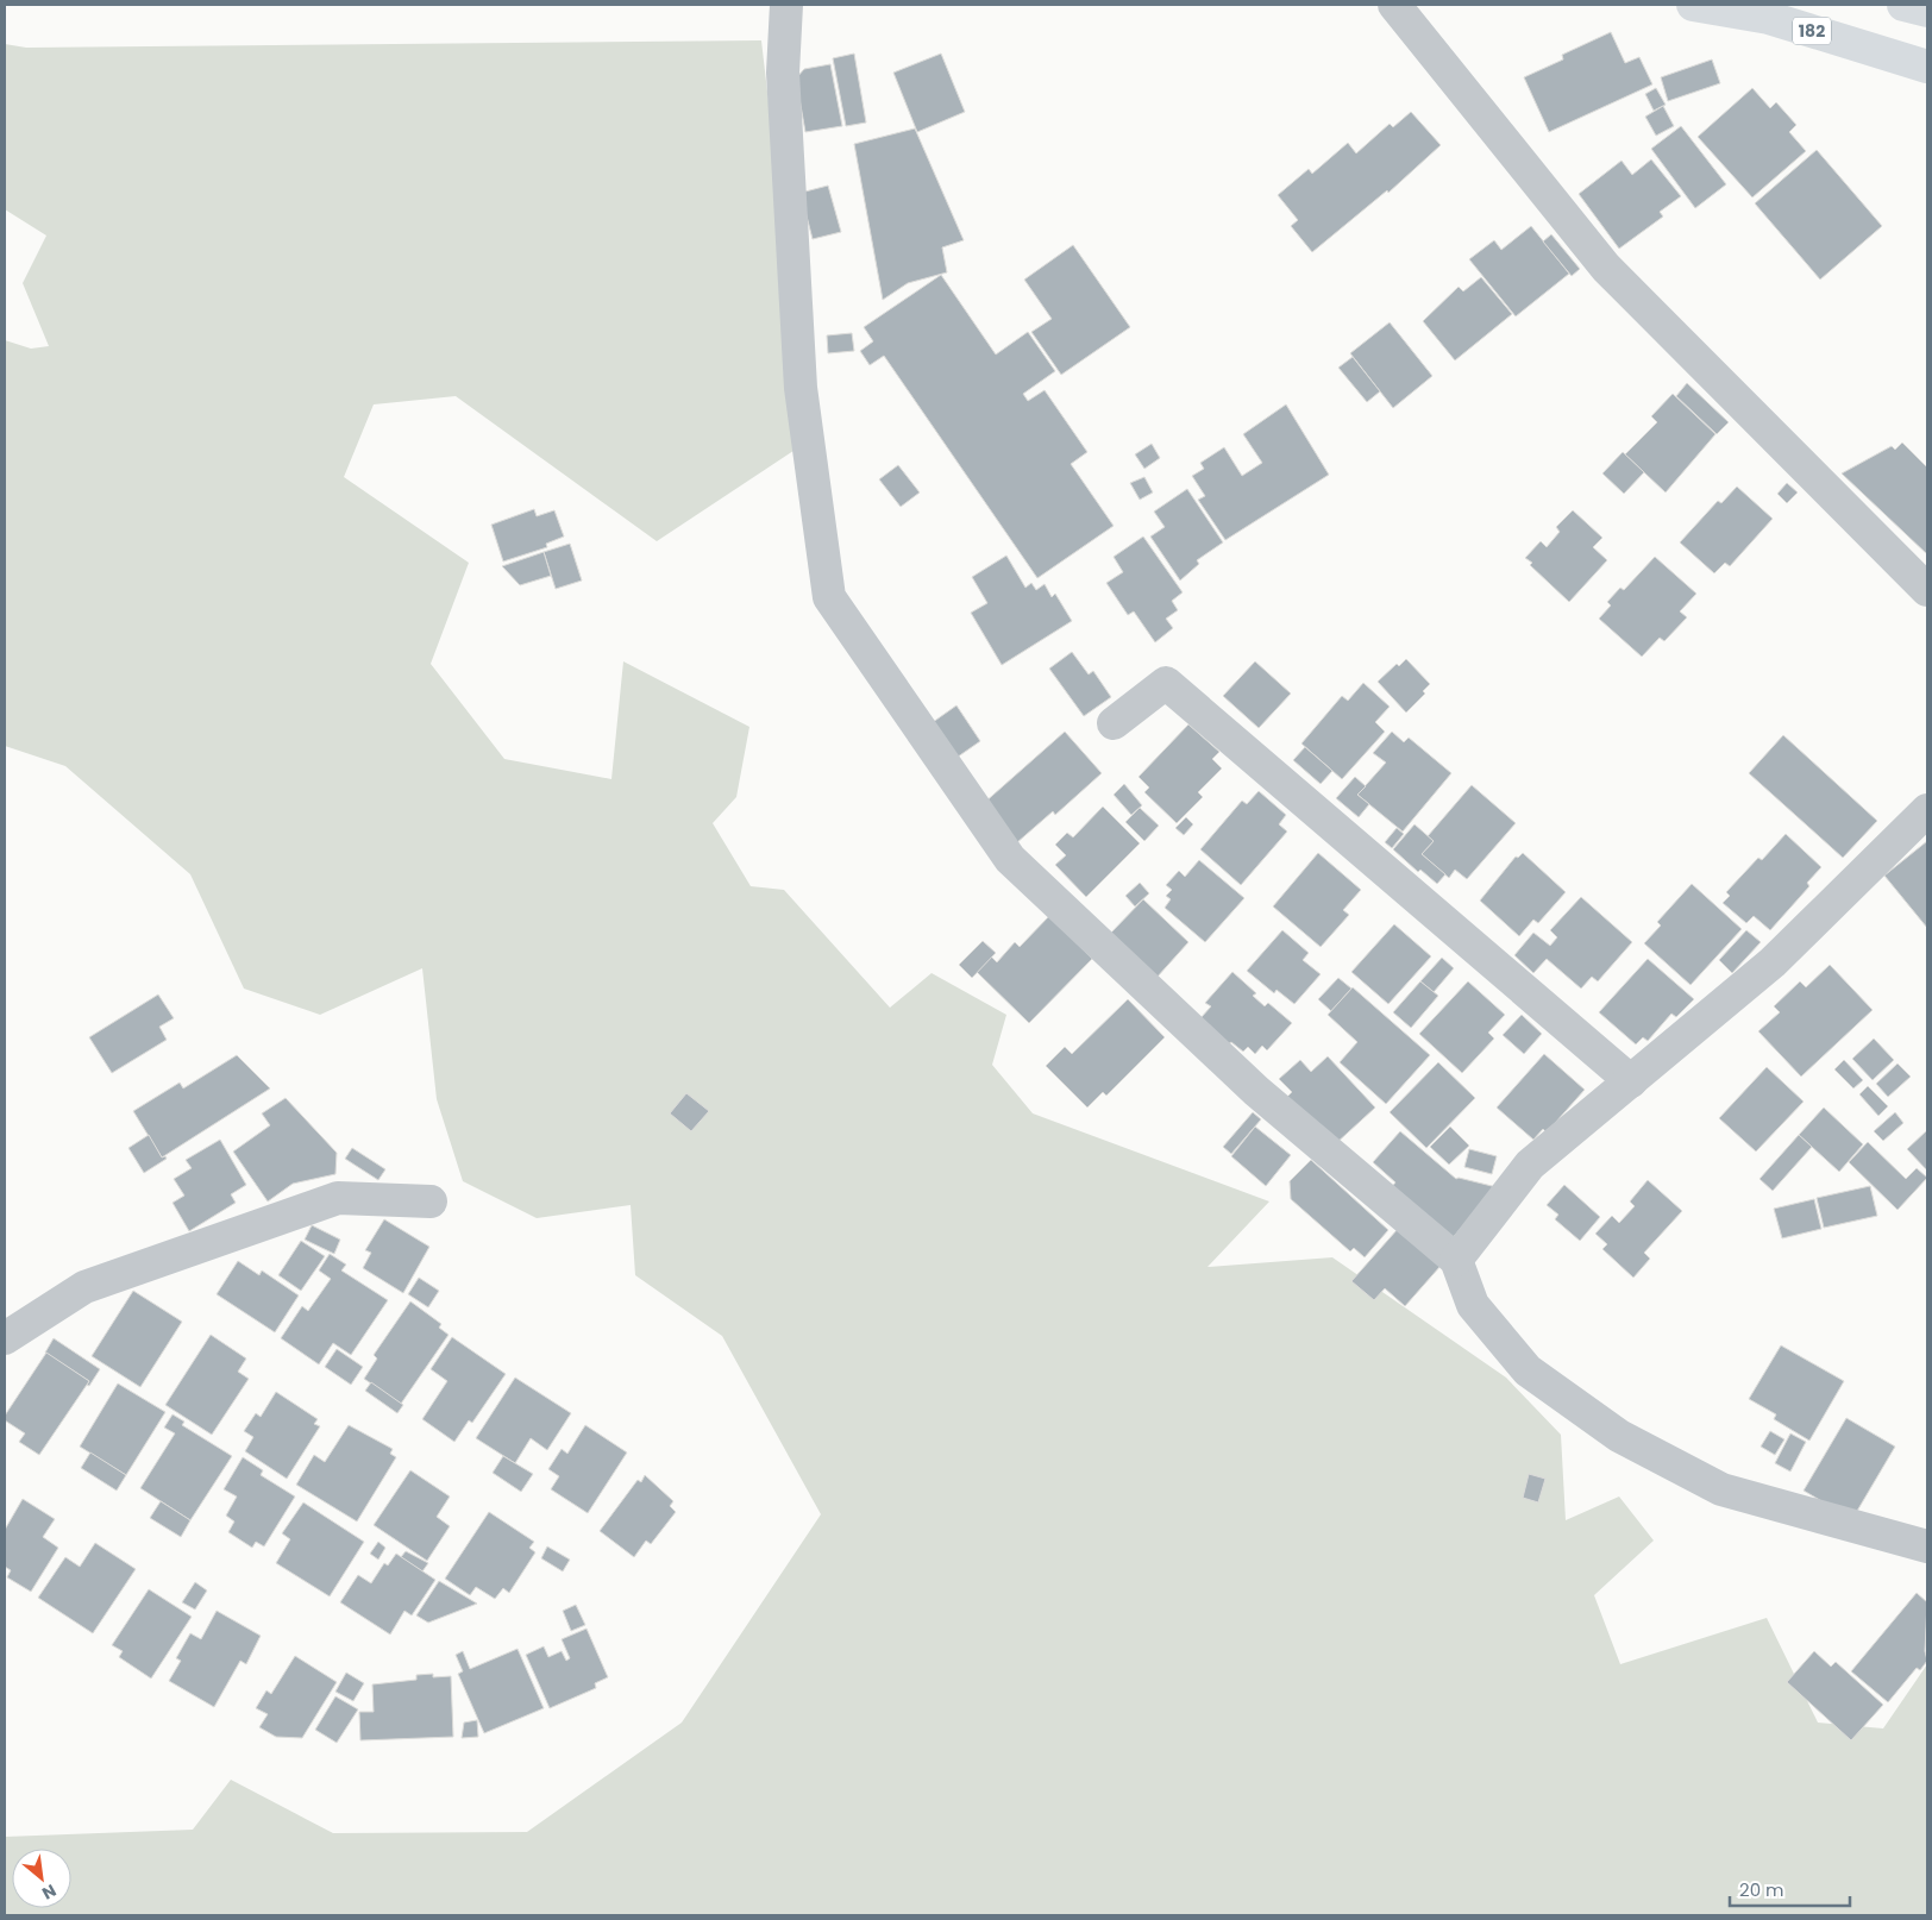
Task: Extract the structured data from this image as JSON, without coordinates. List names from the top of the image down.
{
  "streets": {
    "highway": ["182"]
  },
  "scale_bar": "20 m",
  "north": "bottom right"
}
